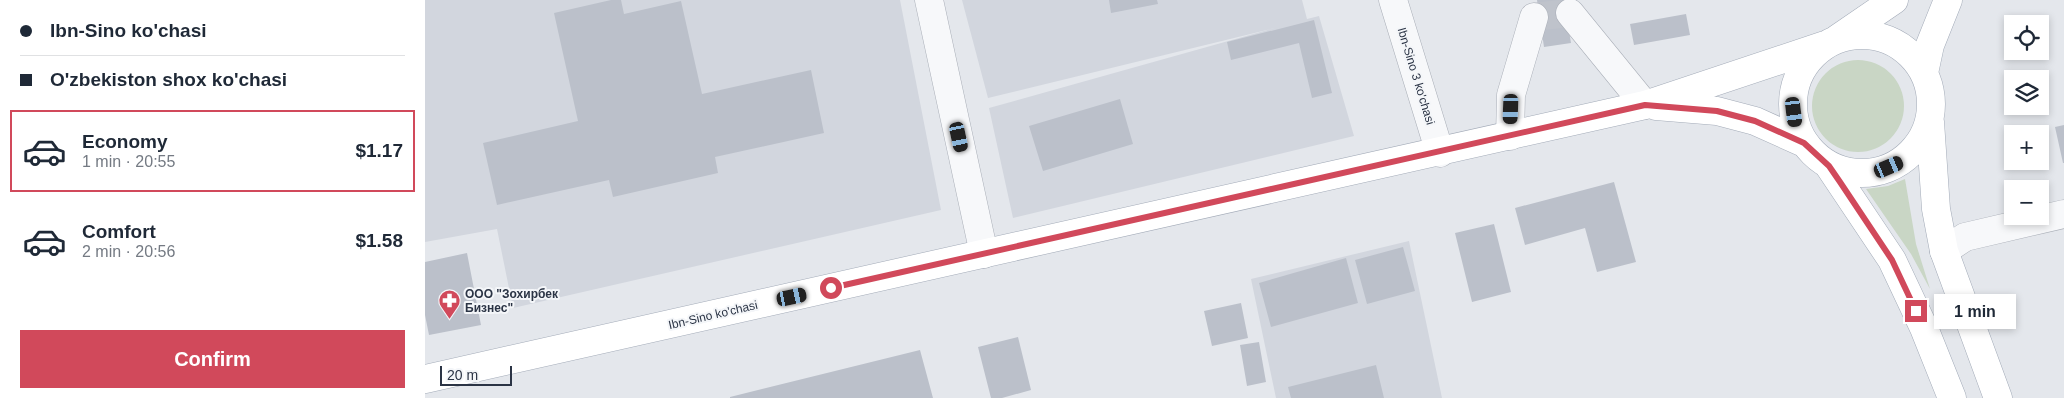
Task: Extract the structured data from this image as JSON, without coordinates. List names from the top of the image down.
{
  "streets": {
    "main road": ["Ibn-Sino ko'chasi"],
    "street": ["Ibn-Sino 3 ko'chasi"]
  },
  "crossings": [
    ["Ibn-Sino 3 ko'chasi", "Ibn-Sino ko'chasi"]
  ],
  "places": {
    "pharmacy": ["ООО \"Зохирбек Бизнес\""]
  },
  "scale_bar": "20 m",
  "page": {
    "banner": ["Ibn-Sino ko'chasi", "O'zbekiston shox ko'chasi"],
    "map_buttons": ["+", "−"],
    "list": [
      {
        "name": "Economy",
        "note": "1 min · 20:55",
        "value": "$1.17"
      },
      {
        "name": "Comfort",
        "note": "2 min · 20:56",
        "value": "$1.58"
      }
    ],
    "bubble": "1 min",
    "buttons": "Confirm",
    "scale": "20 m"
  }
}
